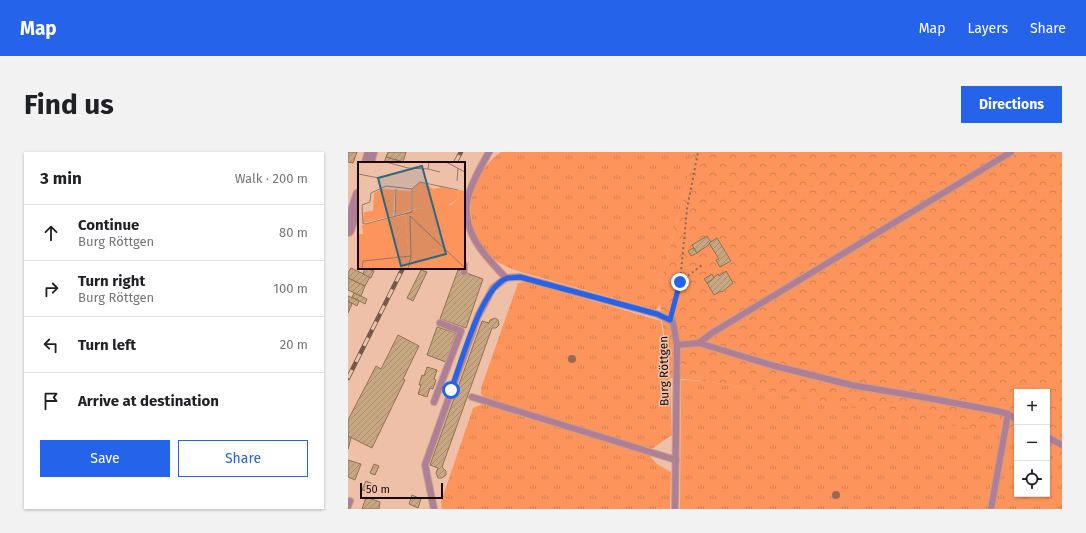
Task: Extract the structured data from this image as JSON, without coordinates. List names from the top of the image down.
{
  "streets": {
    "lane": ["Burg Röttgen"]
  },
  "scale_bar": "50 m",
  "page": {
    "header": "Map",
    "nav": ["Map", "Layers", "Share"],
    "buttons": [
      "Directions",
      ["Save", "Share"]
    ],
    "title": "Find us",
    "heading": ["3 min", "Walk · 200 m"],
    "list": [
      ["Continue", "Burg Röttgen", "80 m"],
      ["Turn right", "Burg Röttgen", "100 m"],
      ["Turn left", "20 m"],
      "Arrive at destination"
    ],
    "map_buttons": ["+", "−"],
    "scale": "50 m"
  }
}
